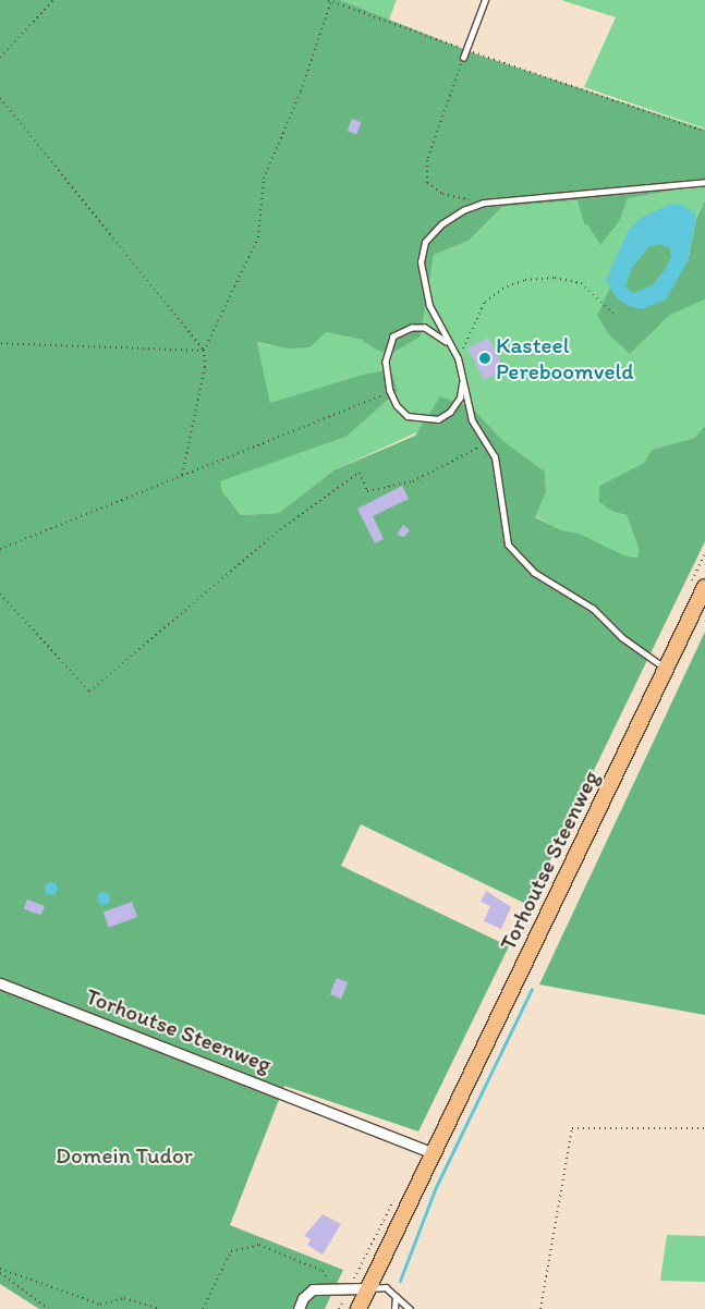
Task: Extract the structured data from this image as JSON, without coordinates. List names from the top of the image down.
{
  "streets": {
    "main road": ["Torhoutse Steenweg"]
  },
  "parks": ["Domein Tudor"],
  "places": ["Kasteel Pereboomveld"]
}
